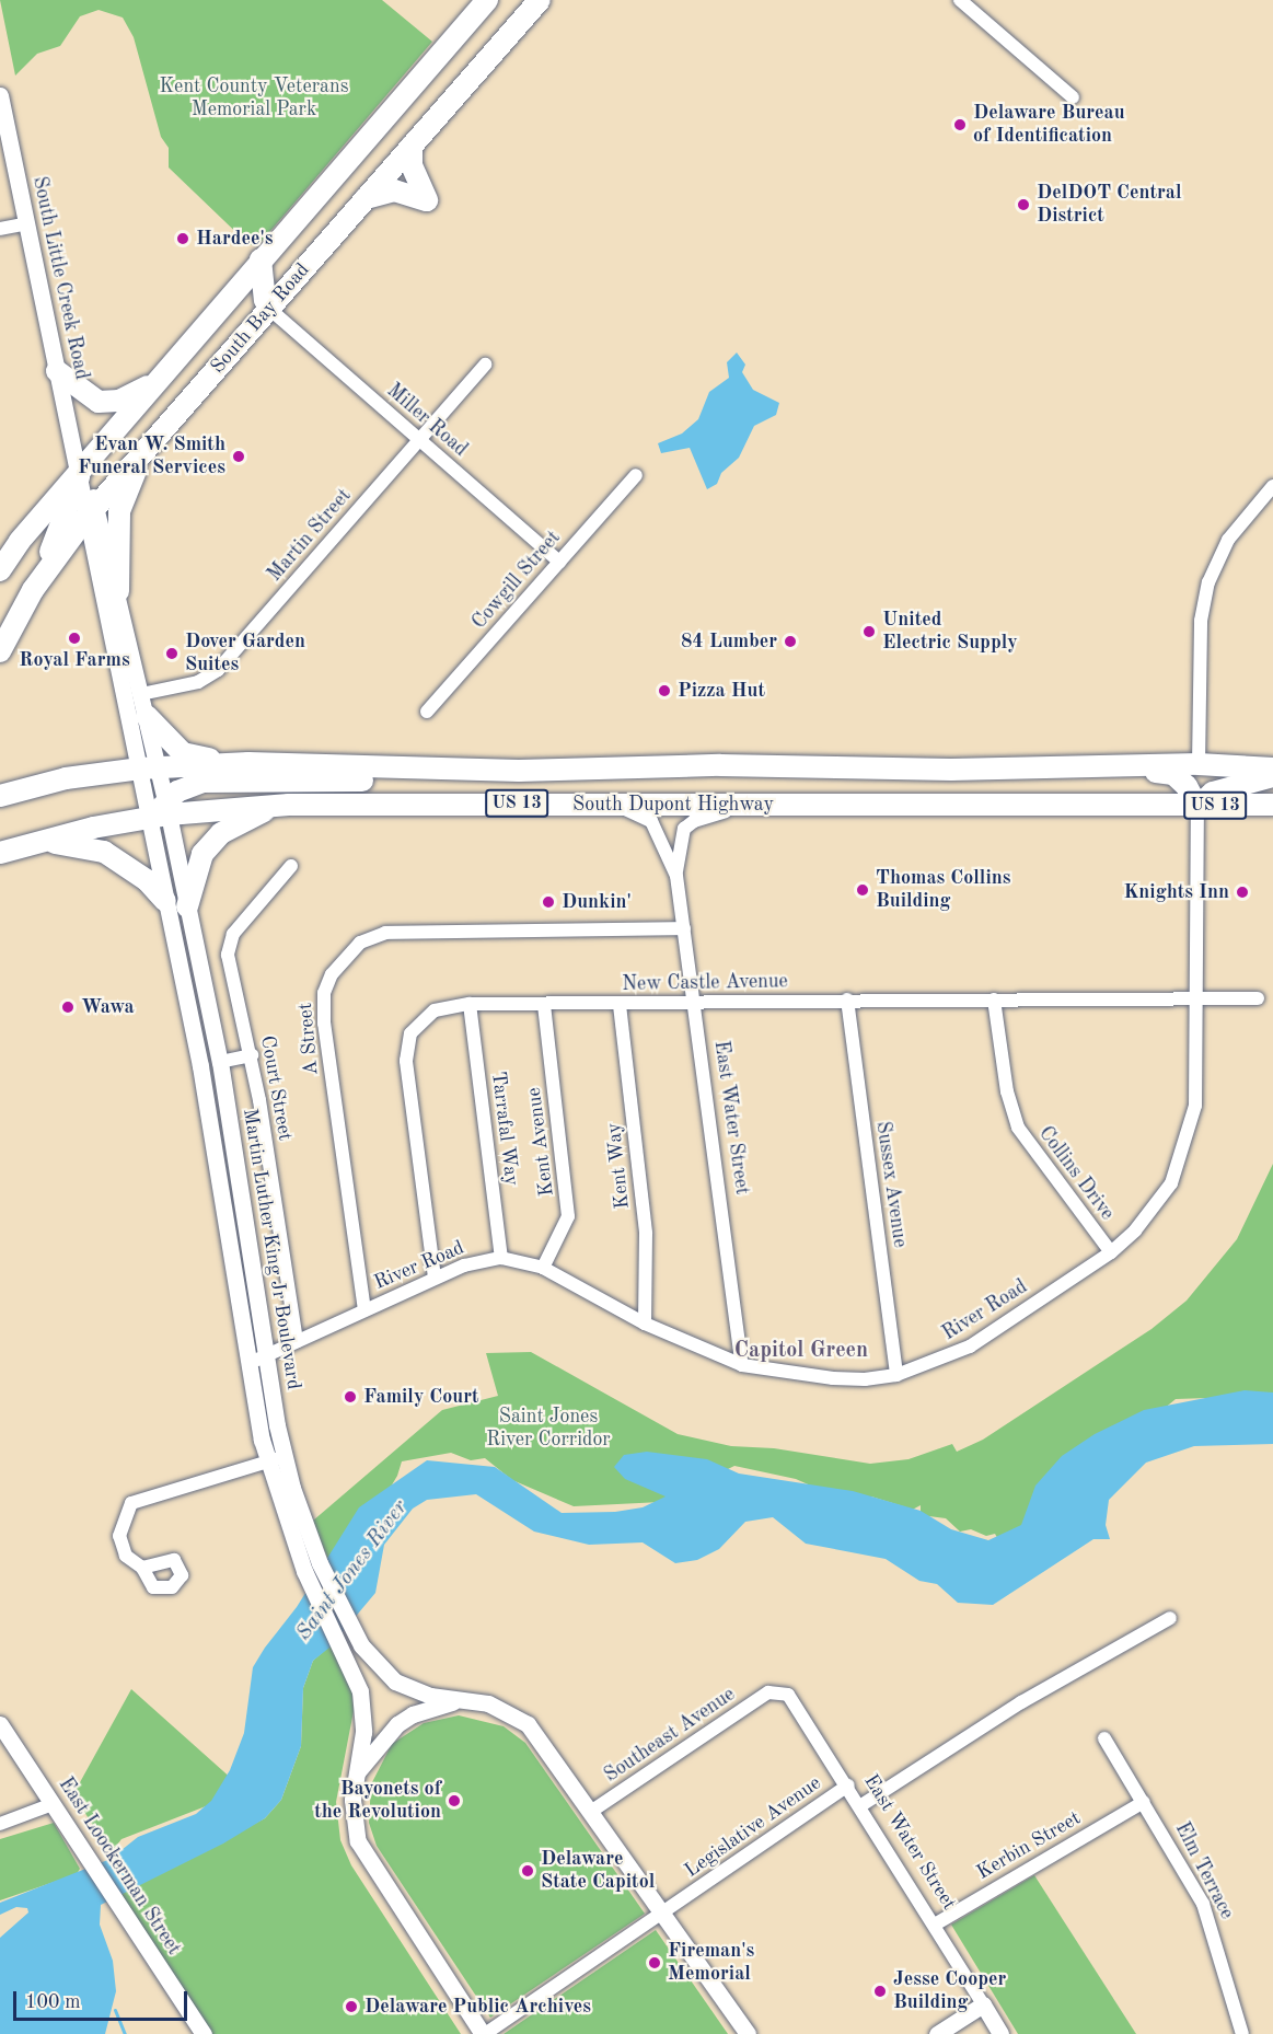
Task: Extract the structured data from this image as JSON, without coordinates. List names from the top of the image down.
{
  "streets": {
    "highway": ["South Bay Road", "US 13", "South Dupont Highway"],
    "street": [
      "South Little Creek Road",
      "Miller Road",
      "Martin Street",
      "Cowgill Street",
      "New Castle Avenue",
      "A Street",
      "Court Street",
      "East Water Street",
      "Tarrafal Way",
      "Kent Avenue",
      "Kent Way",
      "Collins Drive",
      "Sussex Avenue",
      "Martin Luther King Jr Boulevard",
      "River Road",
      "Southeast Avenue",
      "Legislative Avenue",
      "Kerbin Street",
      "East Loockerman Street",
      "Elm Terrace"
    ]
  },
  "crossings": [
    ["South Little Creek Road", "South Bay Road"],
    ["South Little Creek Road", "Martin Street"],
    ["South Little Creek Road", "South Dupont Highway"],
    ["South Bay Road", "Miller Road"],
    ["Miller Road", "Martin Street"],
    ["Miller Road", "Cowgill Street"],
    ["South Dupont Highway", "East Water Street"],
    ["South Dupont Highway", "Martin Luther King Jr Boulevard"],
    ["South Dupont Highway", "River Road"],
    ["New Castle Avenue", "East Water Street"],
    ["New Castle Avenue", "Tarrafal Way"],
    ["New Castle Avenue", "Kent Avenue"],
    ["New Castle Avenue", "Kent Way"],
    ["New Castle Avenue", "Collins Drive"],
    ["New Castle Avenue", "Sussex Avenue"],
    ["New Castle Avenue", "River Road"],
    ["A Street", "East Water Street"],
    ["A Street", "River Road"],
    ["Court Street", "River Road"],
    ["East Water Street", "River Road"],
    ["East Water Street", "Southeast Avenue"],
    ["East Water Street", "Legislative Avenue"],
    ["East Water Street", "Kerbin Street"],
    ["Tarrafal Way", "River Road"],
    ["Kent Avenue", "River Road"],
    ["Kent Way", "River Road"],
    ["Collins Drive", "River Road"],
    ["Sussex Avenue", "River Road"],
    ["Martin Luther King Jr Boulevard", "River Road"],
    ["Martin Luther King Jr Boulevard", "Southeast Avenue"],
    ["Martin Luther King Jr Boulevard", "Legislative Avenue"],
    ["Kerbin Street", "Elm Terrace"]
  ],
  "districts": ["Capitol Green"],
  "water": ["Saint Jones River"],
  "parks": ["Kent County Veterans Memorial Park", "Saint Jones River Corridor"],
  "places": [
    "Delaware Bureau of Identification",
    "DelDOT Central District",
    "Hardee's",
    "Evan W. Smith Funeral Services",
    "United Electric Supply",
    "Royal Farms",
    "84 Lumber",
    "Dover Garden Suites",
    "Pizza Hut",
    "Thomas Collins Building",
    "Knights Inn",
    "Dunkin'",
    "Wawa",
    "Family Court",
    "Bayonets of the Revolution",
    "Delaware State Capitol",
    "Fireman's Memorial",
    "Jesse Cooper Building",
    "Delaware Public Archives"
  ],
  "scale_bar": "100 m"
}
